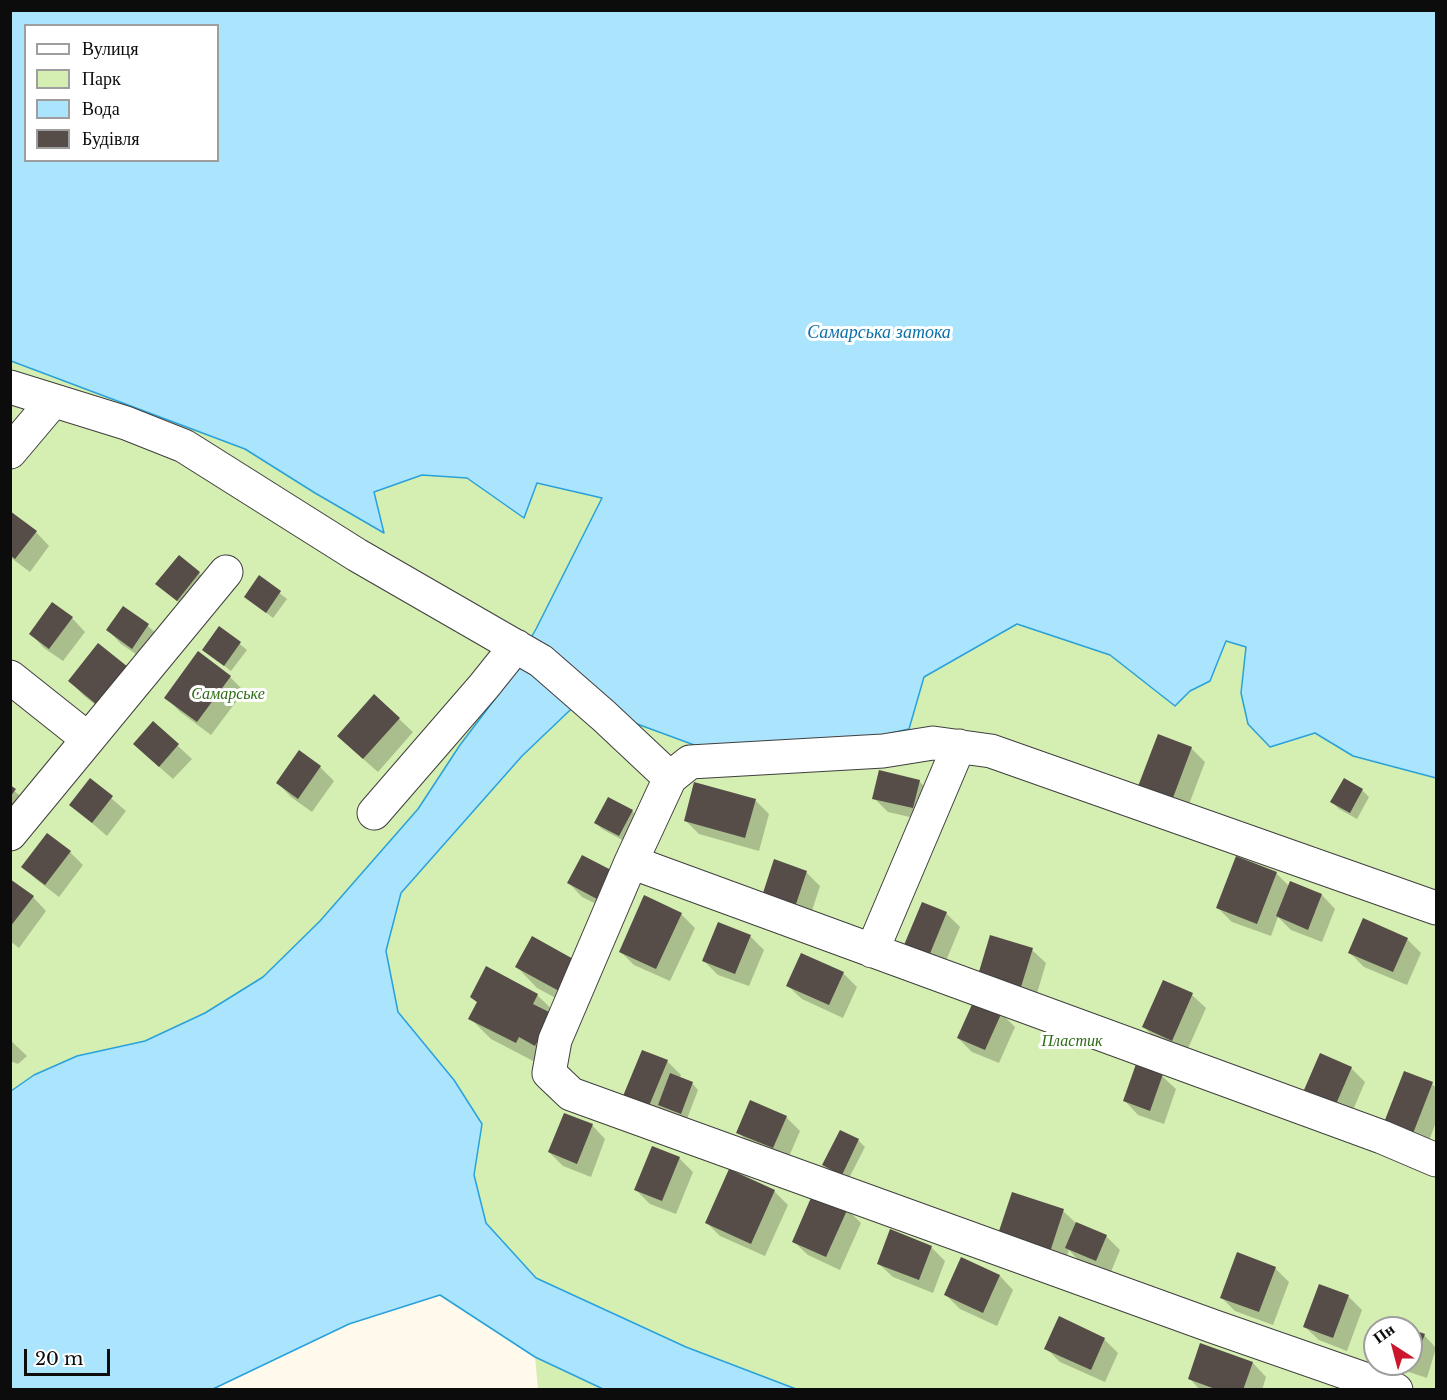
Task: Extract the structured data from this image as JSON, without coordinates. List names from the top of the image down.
{
  "water": ["Самарська затока"],
  "parks": ["Самарське", "Пластик"],
  "legend": [
    "Вулиця",
    "Парк",
    "Вода",
    "Будівля"
  ],
  "scale_bar": "20 m",
  "north": "top left"
}
